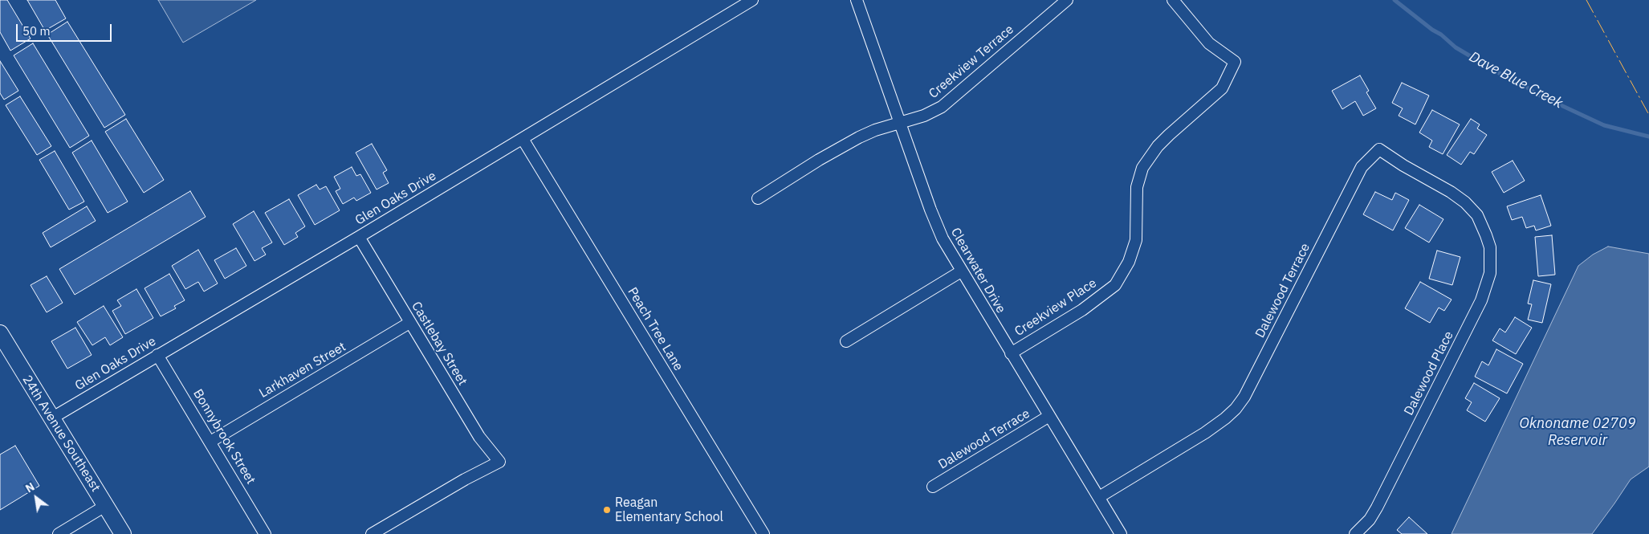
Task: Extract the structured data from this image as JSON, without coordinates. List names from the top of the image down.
{
  "streets": {
    "street": [
      "Creekview Terrace",
      "Glen Oaks Drive",
      "Clearwater Drive",
      "Dalewood Terrace",
      "Creekview Place",
      "Peach Tree Lane",
      "Castlebay Street",
      "Larkhaven Street",
      "Dalewood Place",
      "24th Avenue Southeast",
      "Bonnybrook Street"
    ]
  },
  "crossings": [
    ["Creekview Terrace", "Clearwater Drive"],
    ["Glen Oaks Drive", "Peach Tree Lane"],
    ["Glen Oaks Drive", "Castlebay Street"],
    ["Glen Oaks Drive", "24th Avenue Southeast"],
    ["Glen Oaks Drive", "Bonnybrook Street"],
    ["Clearwater Drive", "Dalewood Terrace"],
    ["Clearwater Drive", "Creekview Place"],
    ["Dalewood Terrace", "Dalewood Place"],
    ["Castlebay Street", "Larkhaven Street"],
    ["Larkhaven Street", "Bonnybrook Street"]
  ],
  "water": ["Dave Blue Creek", "Oknoname 02709 Reservoir"],
  "places": ["Reagan Elementary School"],
  "scale_bar": "50 m",
  "north": "top left"
}
